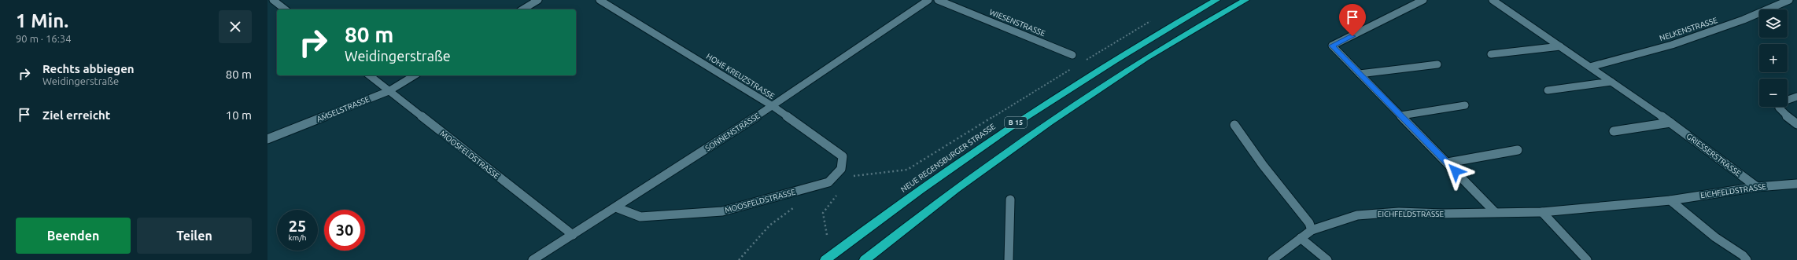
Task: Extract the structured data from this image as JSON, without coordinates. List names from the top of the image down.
{
  "streets": {
    "highway": ["B 15", "NEUE REGENSBURGER STRASSE"],
    "street": [
      "WIESENSTRASSE",
      "NELKENSTRASSE",
      "HOHE KREUZSTRASSE",
      "AMSELSTRASSE",
      "SONNENSTRASSE",
      "MOOSFELDSTRASSE",
      "GRIESSERSTRASSE",
      "EICHFELDSTRASSE"
    ]
  },
  "crossings": [
    ["NELKENSTRASSE", "GRIESSERSTRASSE"],
    ["HOHE KREUZSTRASSE", "SONNENSTRASSE"],
    ["HOHE KREUZSTRASSE", "MOOSFELDSTRASSE"],
    ["AMSELSTRASSE", "MOOSFELDSTRASSE"],
    ["SONNENSTRASSE", "MOOSFELDSTRASSE"],
    ["GRIESSERSTRASSE", "EICHFELDSTRASSE"]
  ],
  "page": {
    "heading": ["1 Min.", "90 m · 16:34"],
    "map_buttons": ["+", "−"],
    "turn": ["80 m", "Weidingerstraße"],
    "list": [
      {
        "name": "Rechts abbiegen",
        "note": "Weidingerstraße",
        "value": "80 m"
      },
      {
        "name": "Ziel erreicht",
        "value": "10 m"
      }
    ],
    "speed": "25 km/h",
    "limit": "30",
    "buttons": ["Beenden", "Teilen"]
  }
}
